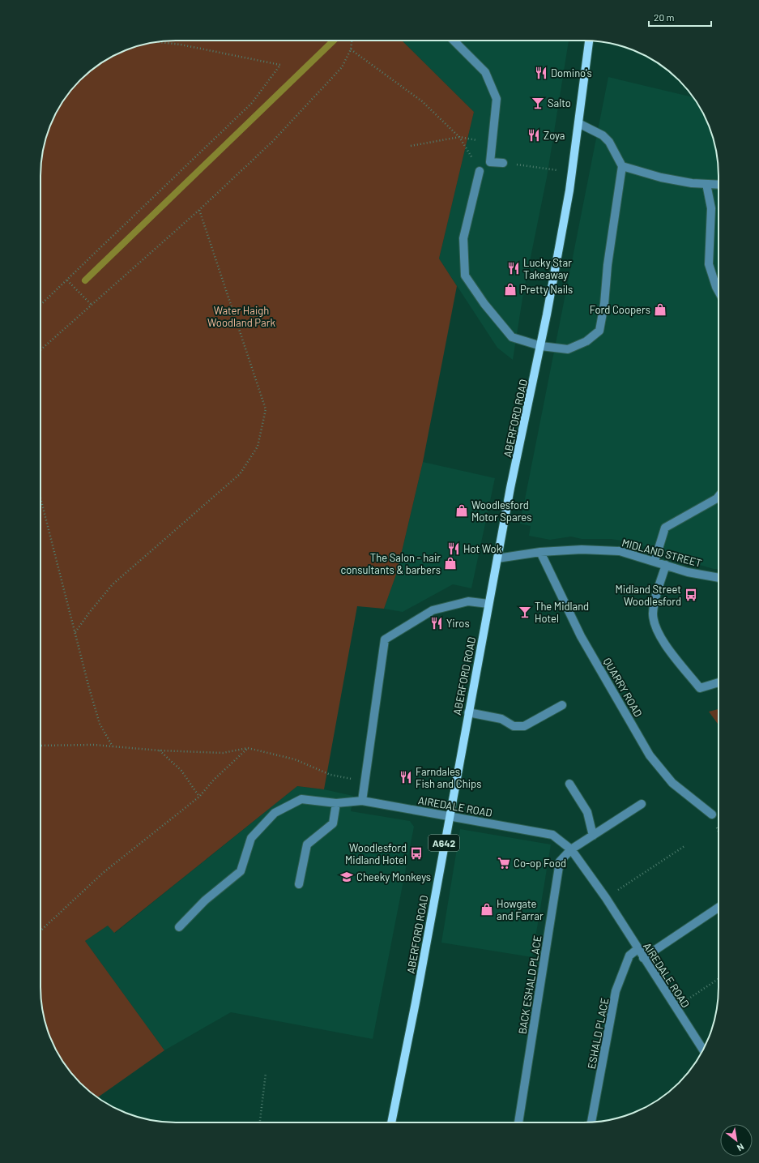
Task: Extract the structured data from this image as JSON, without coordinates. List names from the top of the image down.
{
  "streets": {
    "main road": ["ABERFORD ROAD", "A642"],
    "street": [
      "MIDLAND STREET",
      "QUARRY ROAD",
      "AIREDALE ROAD",
      "BACK ESHALD PLACE",
      "ESHALD PLACE"
    ]
  },
  "crossings": [
    ["ABERFORD ROAD", "MIDLAND STREET"],
    ["ABERFORD ROAD", "AIREDALE ROAD"],
    ["MIDLAND STREET", "QUARRY ROAD"],
    ["AIREDALE ROAD", "BACK ESHALD PLACE"],
    ["AIREDALE ROAD", "ESHALD PLACE"]
  ],
  "parks": ["Water Haigh Woodland Park"],
  "places": {
    "restaurant": [
      "Domino's",
      "Zoya",
      "Lucky Star Takeaway",
      "Hot Wok",
      "Yiros",
      "Farndales Fish and Chips"
    ],
    "bar": ["Salto", "The Midland Hotel"],
    "shop": [
      "Pretty Nails",
      "Ford Coopers",
      "Woodlesford Motor Spares",
      "The Salon - hair consultants & barbers",
      "Howgate and Farrar"
    ],
    "bus stop": ["Midland Street Woodlesford", "Woodlesford Midland Hotel"],
    "supermarket": ["Co-op Food"],
    "school or university": ["Cheeky Monkeys"]
  },
  "scale_bar": "20 m",
  "north": "bottom right"
}
